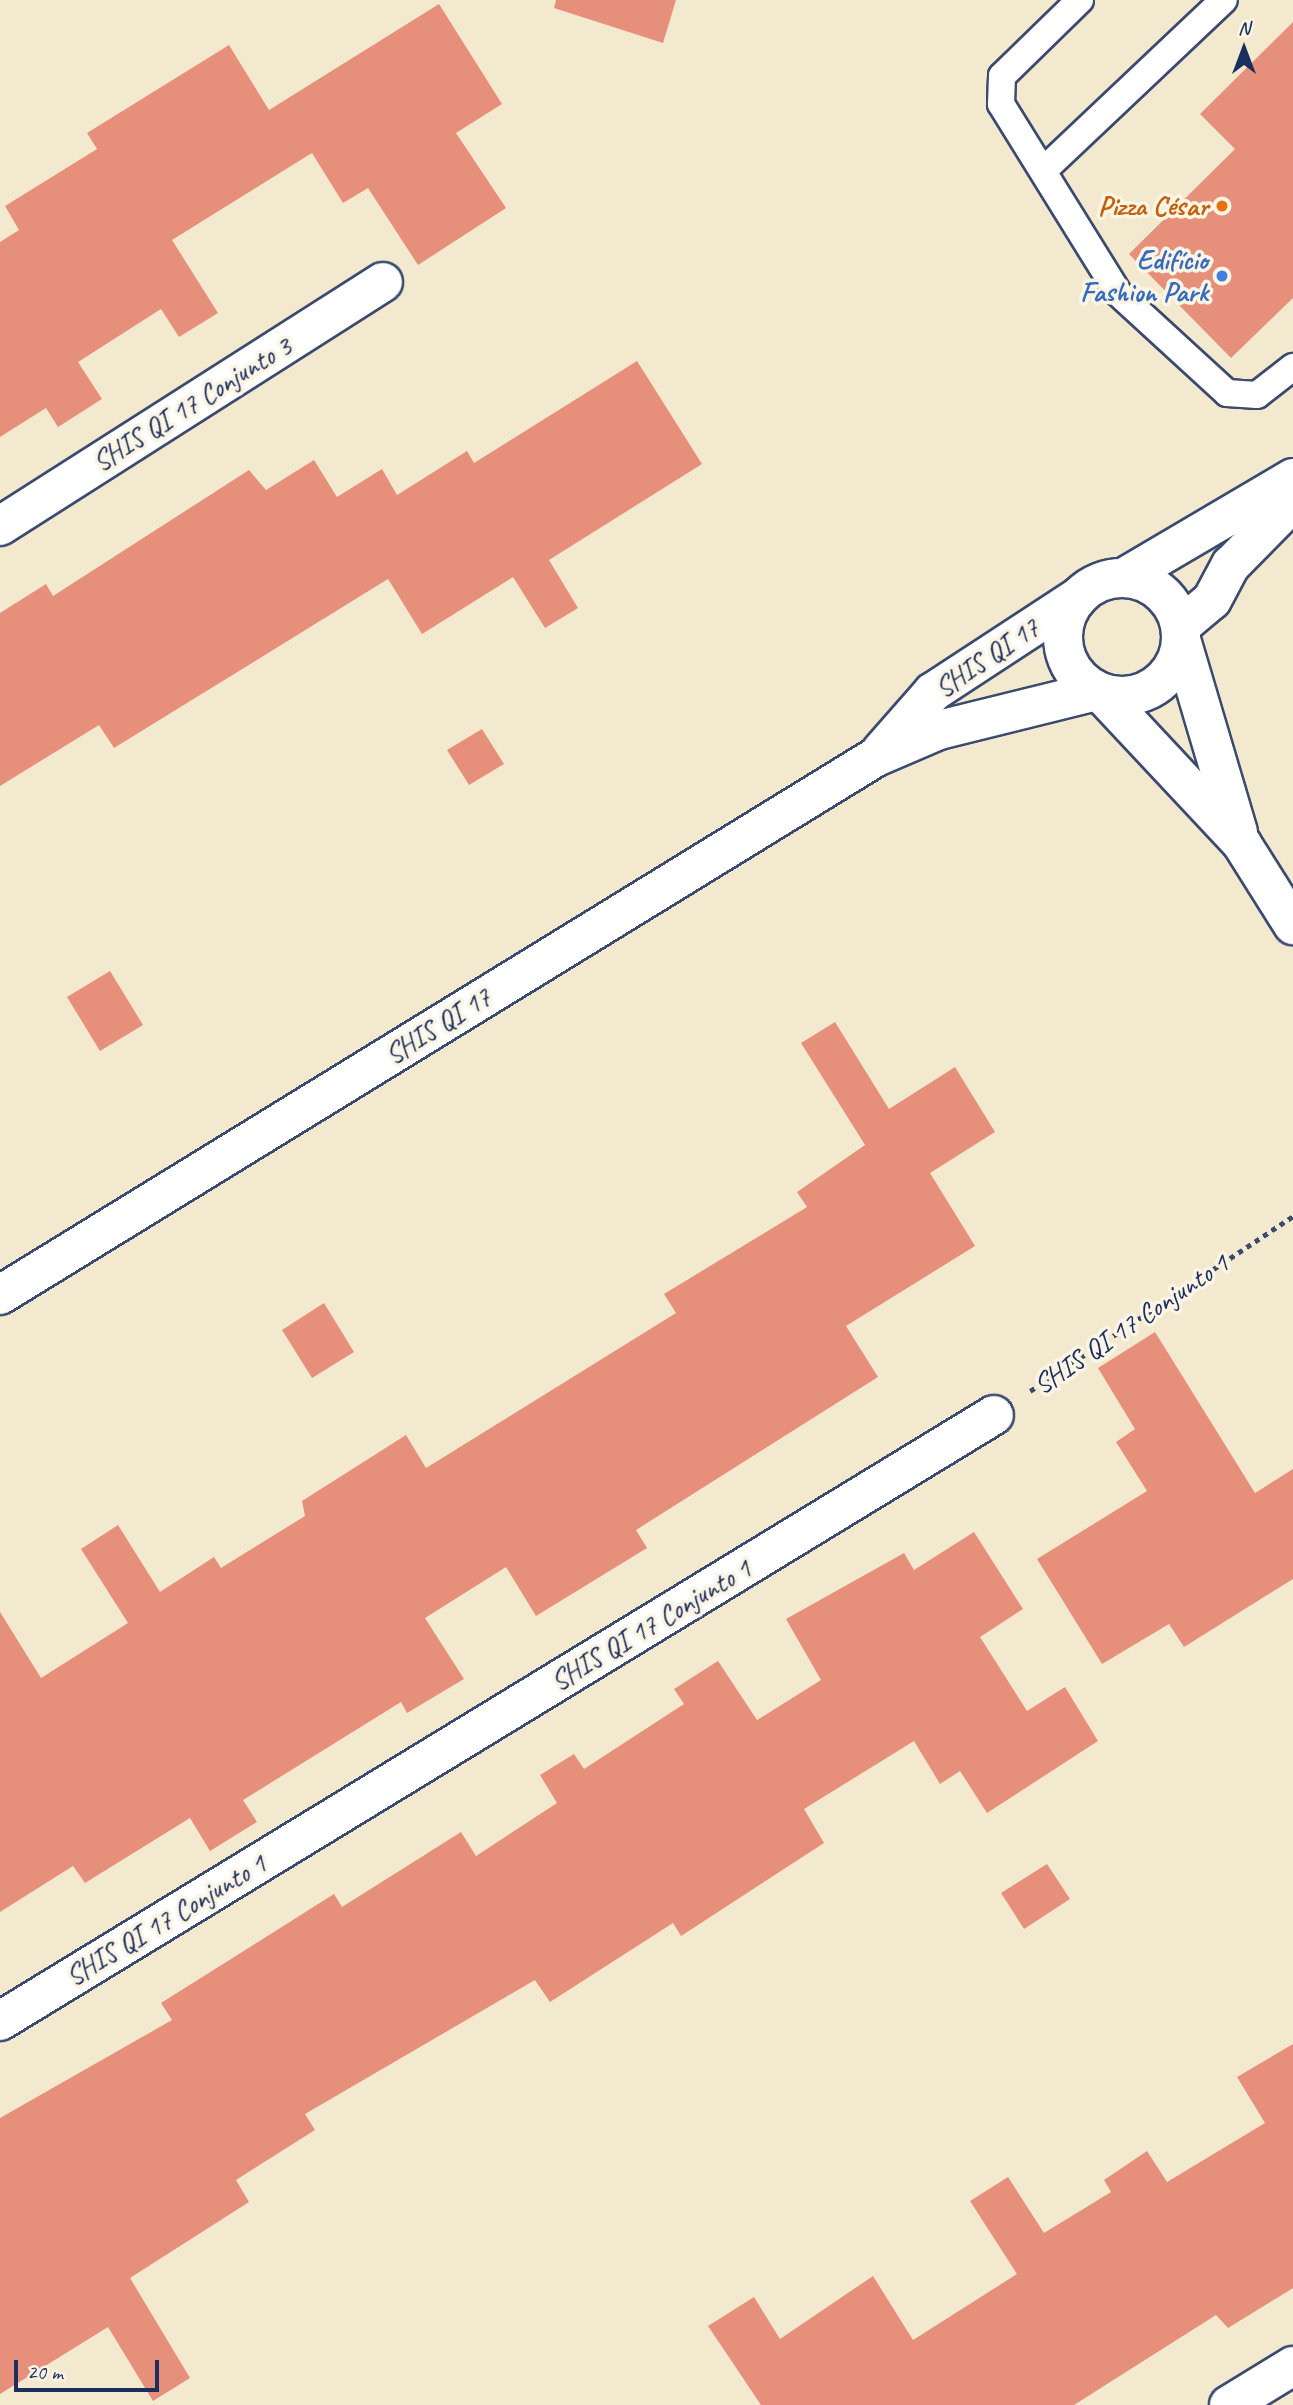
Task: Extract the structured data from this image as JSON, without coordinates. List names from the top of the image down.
{
  "streets": {
    "street": ["SHIS QI 17 Conjunto 3", "SHIS QI 17", "SHIS QI 17 Conjunto 1"]
  },
  "places": ["Pizza César", "Edifício Fashion Park"],
  "scale_bar": "20 m",
  "north": "top"
}
